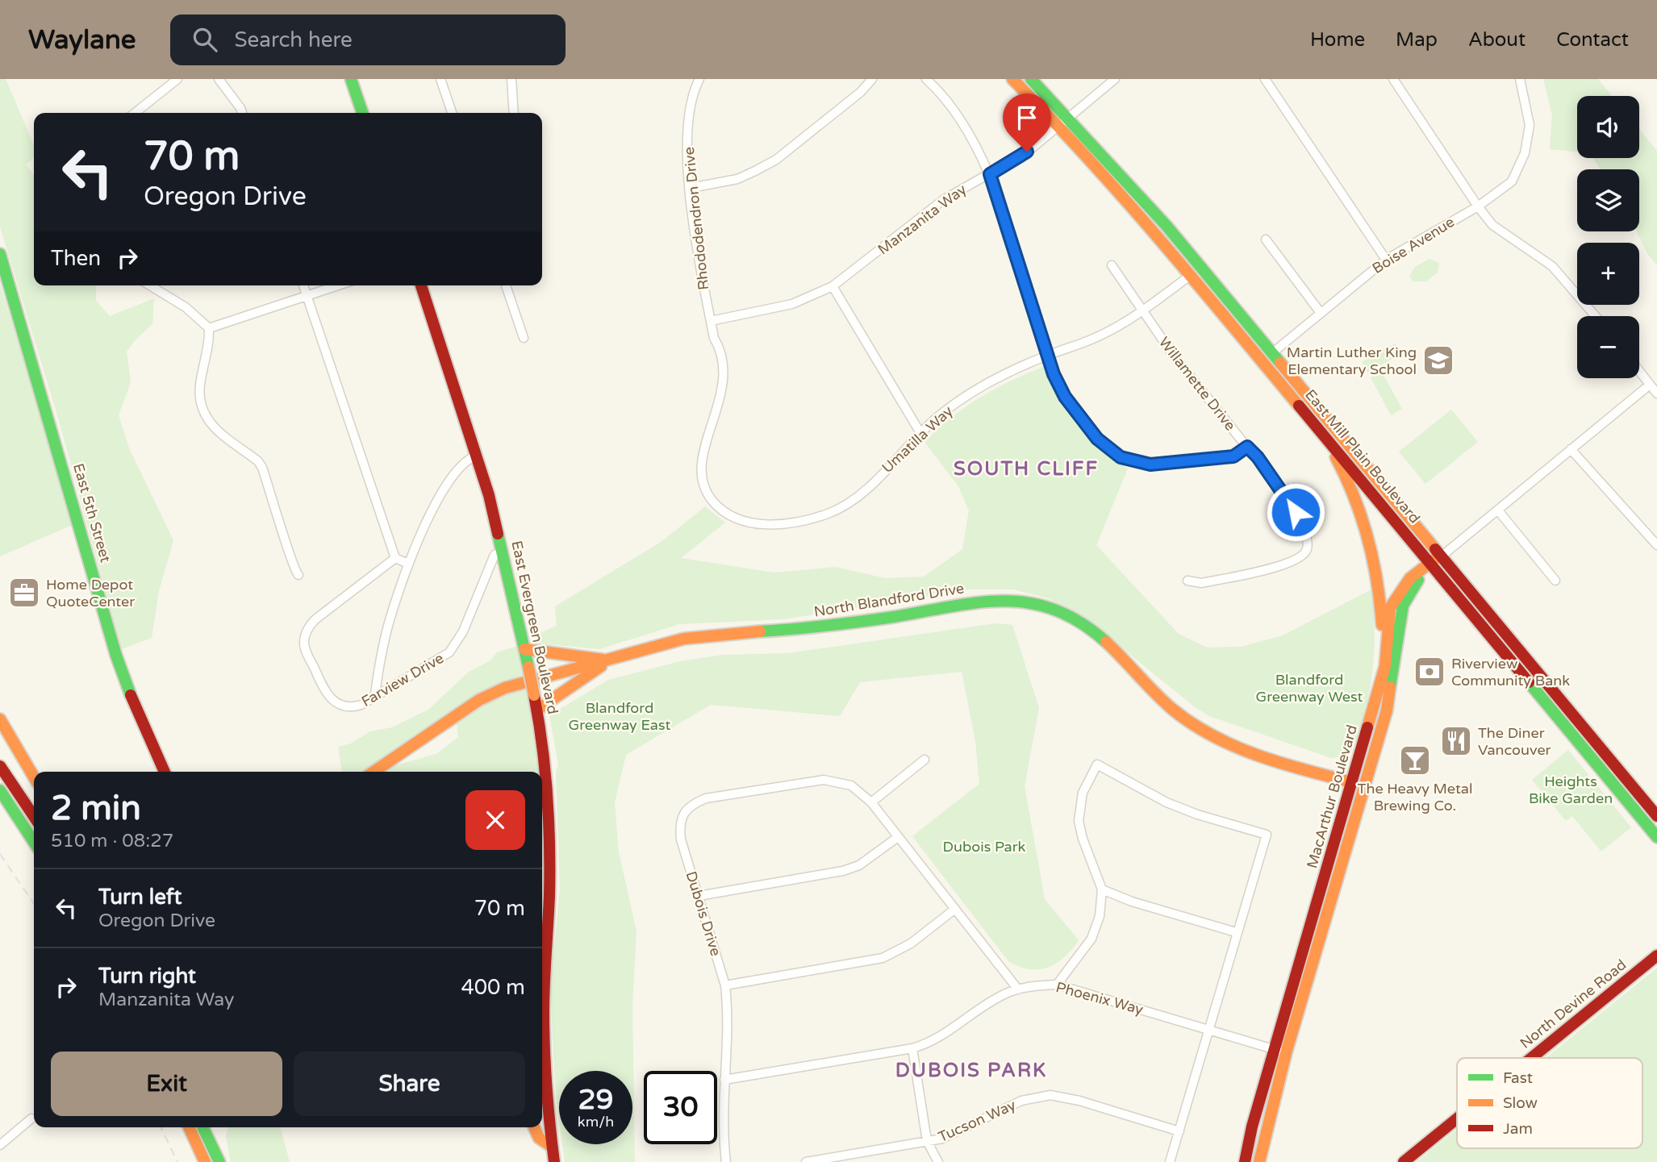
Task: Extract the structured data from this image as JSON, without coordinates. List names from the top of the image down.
{
  "streets": {
    "main road": [
      "East Mill Plain Boulevard",
      "East 5th Street",
      "North Blandford Drive",
      "East Evergreen Boulevard",
      "MacArthur Boulevard",
      "North Devine Road"
    ],
    "street": [
      "Rhododendron Drive",
      "Manzanita Way",
      "Boise Avenue",
      "Willamette Drive",
      "Umatilla Way",
      "Farview Drive",
      "Dubois Drive",
      "Phoenix Way",
      "Tucson Way"
    ]
  },
  "crossings": [
    ["Rhododendron Drive", "Manzanita Way"],
    ["Rhododendron Drive", "Umatilla Way"],
    ["Manzanita Way", "East Mill Plain Boulevard"],
    ["Boise Avenue", "East Mill Plain Boulevard"],
    ["Willamette Drive", "Umatilla Way"],
    ["Umatilla Way", "East Mill Plain Boulevard"],
    ["East Mill Plain Boulevard", "MacArthur Boulevard"],
    ["North Blandford Drive", "MacArthur Boulevard"],
    ["East Evergreen Boulevard", "Farview Drive"],
    ["MacArthur Boulevard", "Phoenix Way"],
    ["Dubois Drive", "Phoenix Way"]
  ],
  "districts": ["SOUTH CLIFF", "DUBOIS PARK"],
  "parks": [
    "Blandford Greenway West",
    "Blandford Greenway East",
    "Heights Bike Garden",
    "Dubois Park"
  ],
  "places": {
    "school or university": ["Martin Luther King Elementary School"],
    "office": ["Home Depot QuoteCenter"],
    "bank": ["Riverview Community Bank"],
    "restaurant": ["The Diner Vancouver"],
    "bar": ["The Heavy Metal Brewing Co."]
  },
  "legend": ["Fast", "Slow", "Jam"],
  "page": {
    "header": "Waylane",
    "search": "Search here",
    "nav": [
      "Home",
      "Map",
      "About",
      "Contact"
    ],
    "map_buttons": ["+", "−"],
    "turn": ["70 m", "Oregon Drive"],
    "then": "Then",
    "heading": ["2 min", "510 m · 08:27"],
    "list": [
      {
        "name": "Turn left",
        "note": "Oregon Drive",
        "value": "70 m"
      },
      {
        "name": "Turn right",
        "note": "Manzanita Way",
        "value": "400 m"
      }
    ],
    "buttons": ["Exit", "Share"],
    "speed": "29 km/h",
    "limit": "30"
  }
}
